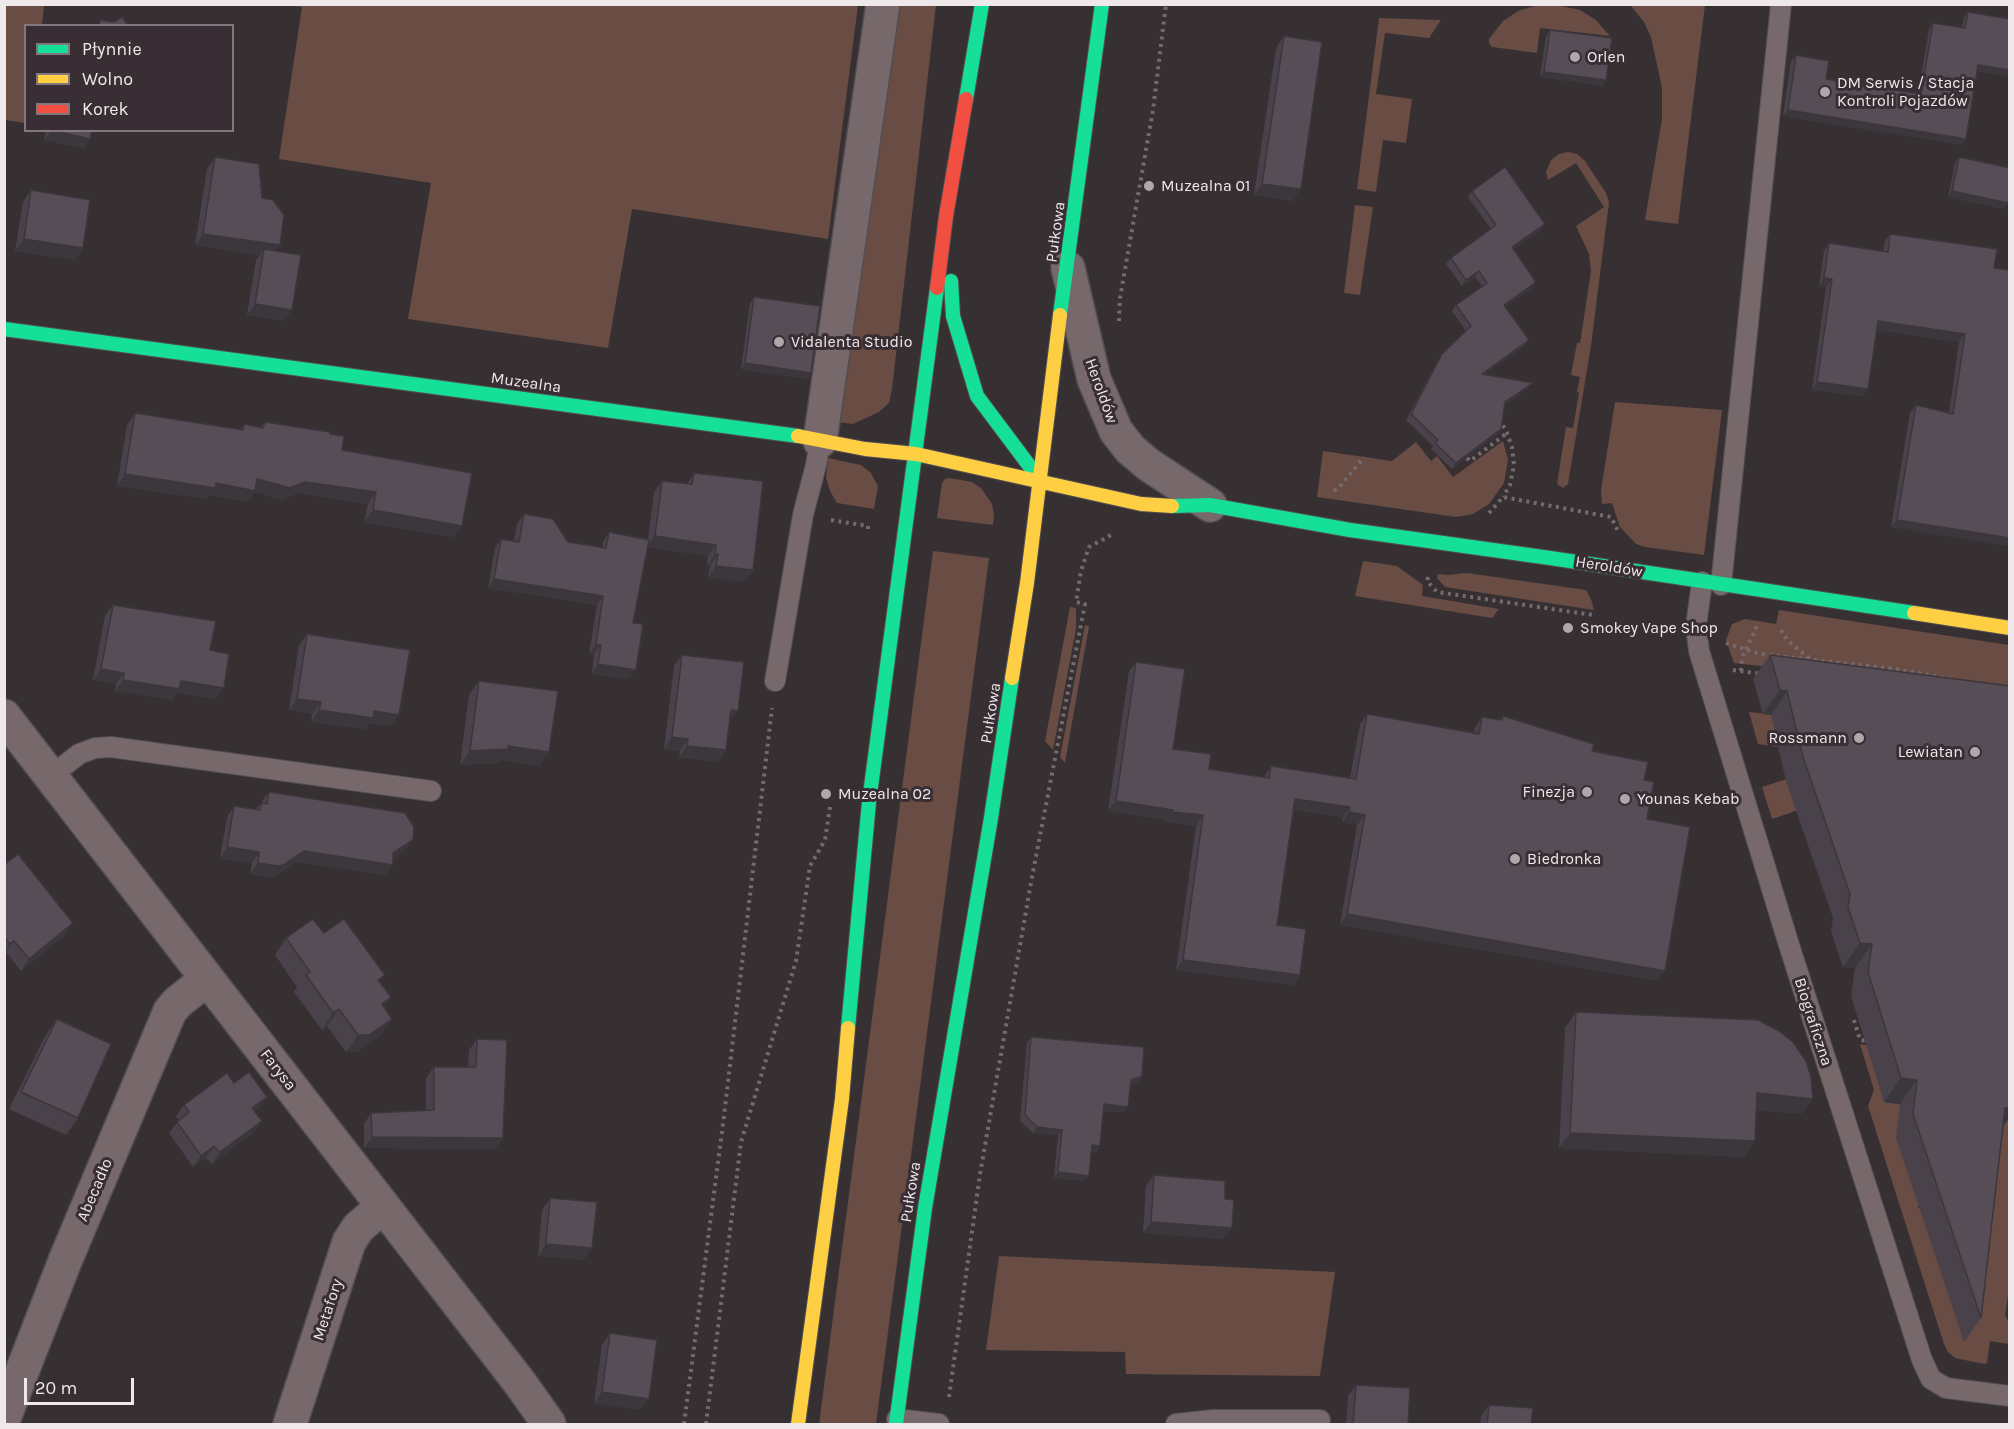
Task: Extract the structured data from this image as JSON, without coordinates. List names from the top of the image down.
{
  "streets": {
    "main road": ["Pułkowa", "Muzealna", "Heroldów"],
    "street": ["Farysa", "Abecadło", "Metafory"],
    "lane": ["Biograficzna"]
  },
  "crossings": [
    ["Pułkowa", "Muzealna"],
    ["Pułkowa", "Heroldów"],
    ["Muzealna", "Heroldów"],
    ["Heroldów", "Biograficzna"],
    ["Farysa", "Abecadło"],
    ["Farysa", "Metafory"]
  ],
  "places": [
    "Orlen",
    "DM Serwis / Stacja Kontroli Pojazdów",
    "Muzealna 01",
    "Vidalenta Studio",
    "Smokey Vape Shop",
    "Rossmann",
    "Lewiatan",
    "Finezja",
    "Muzealna 02",
    "Younas Kebab",
    "Biedronka"
  ],
  "legend": ["Płynnie", "Wolno", "Korek"],
  "scale_bar": "20 m"
}
